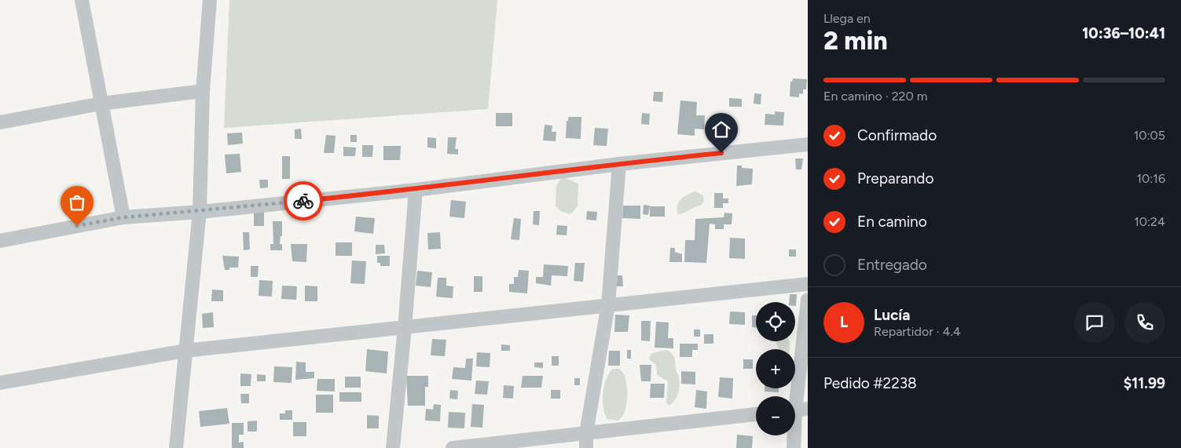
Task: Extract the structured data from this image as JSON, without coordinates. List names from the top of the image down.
{
  "page": {
    "heading": ["2 min", "Llega en", "10:36–10:41"],
    "panel": [
      "Lucía",
      "Repartidor · 4.4",
      "Pedido #2238",
      "$11.99"
    ],
    "bar": "En camino · 220 m",
    "list": [
      ["Confirmado", "10:05"],
      ["Preparando", "10:16"],
      ["En camino", "10:24"],
      "Entregado"
    ],
    "map_buttons": ["+", "−"],
    "round": "L"
  }
}
